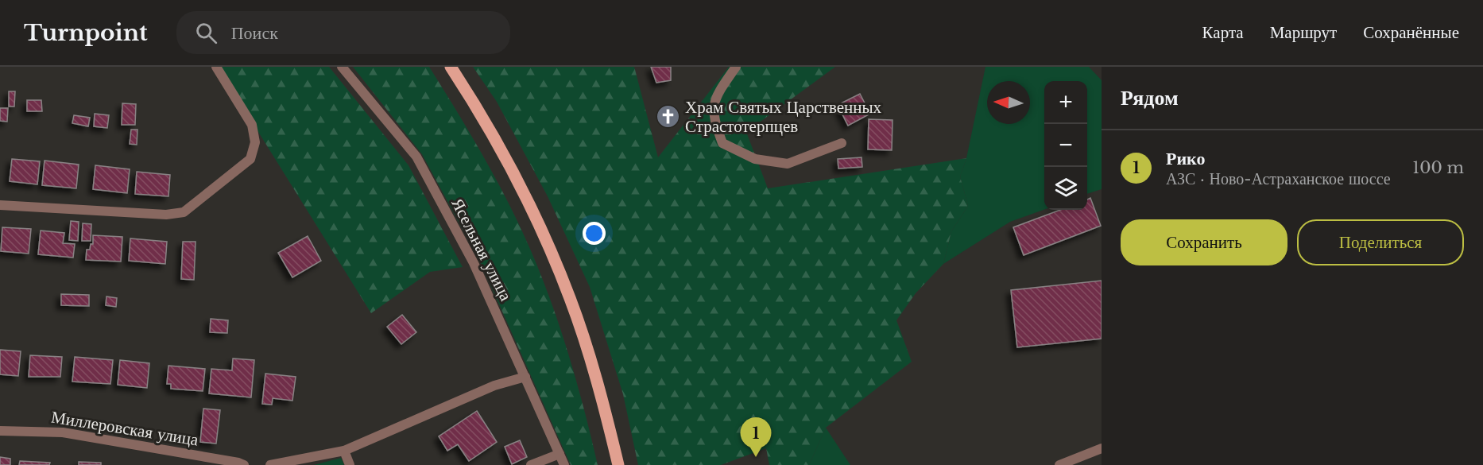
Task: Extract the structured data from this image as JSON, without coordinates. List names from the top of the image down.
{
  "streets": {
    "street": ["Ясельная улица", "Миллеровская улица"]
  },
  "places": {
    "church": ["Храм Святых Царственных Страстотерпцев"]
  },
  "north": "left",
  "page": {
    "header": "Turnpoint",
    "search": "Поиск",
    "nav": ["Карта", "Маршрут", "Сохранённые"],
    "heading": "Рядом",
    "map_buttons": ["+", "−"],
    "list": [
      {
        "mark": "1",
        "name": "Рико",
        "note": "АЗС · Ново-Астраханское шоссе",
        "value": "100 m"
      }
    ],
    "buttons": ["Сохранить", "Поделиться"],
    "pins": "1"
  }
}
